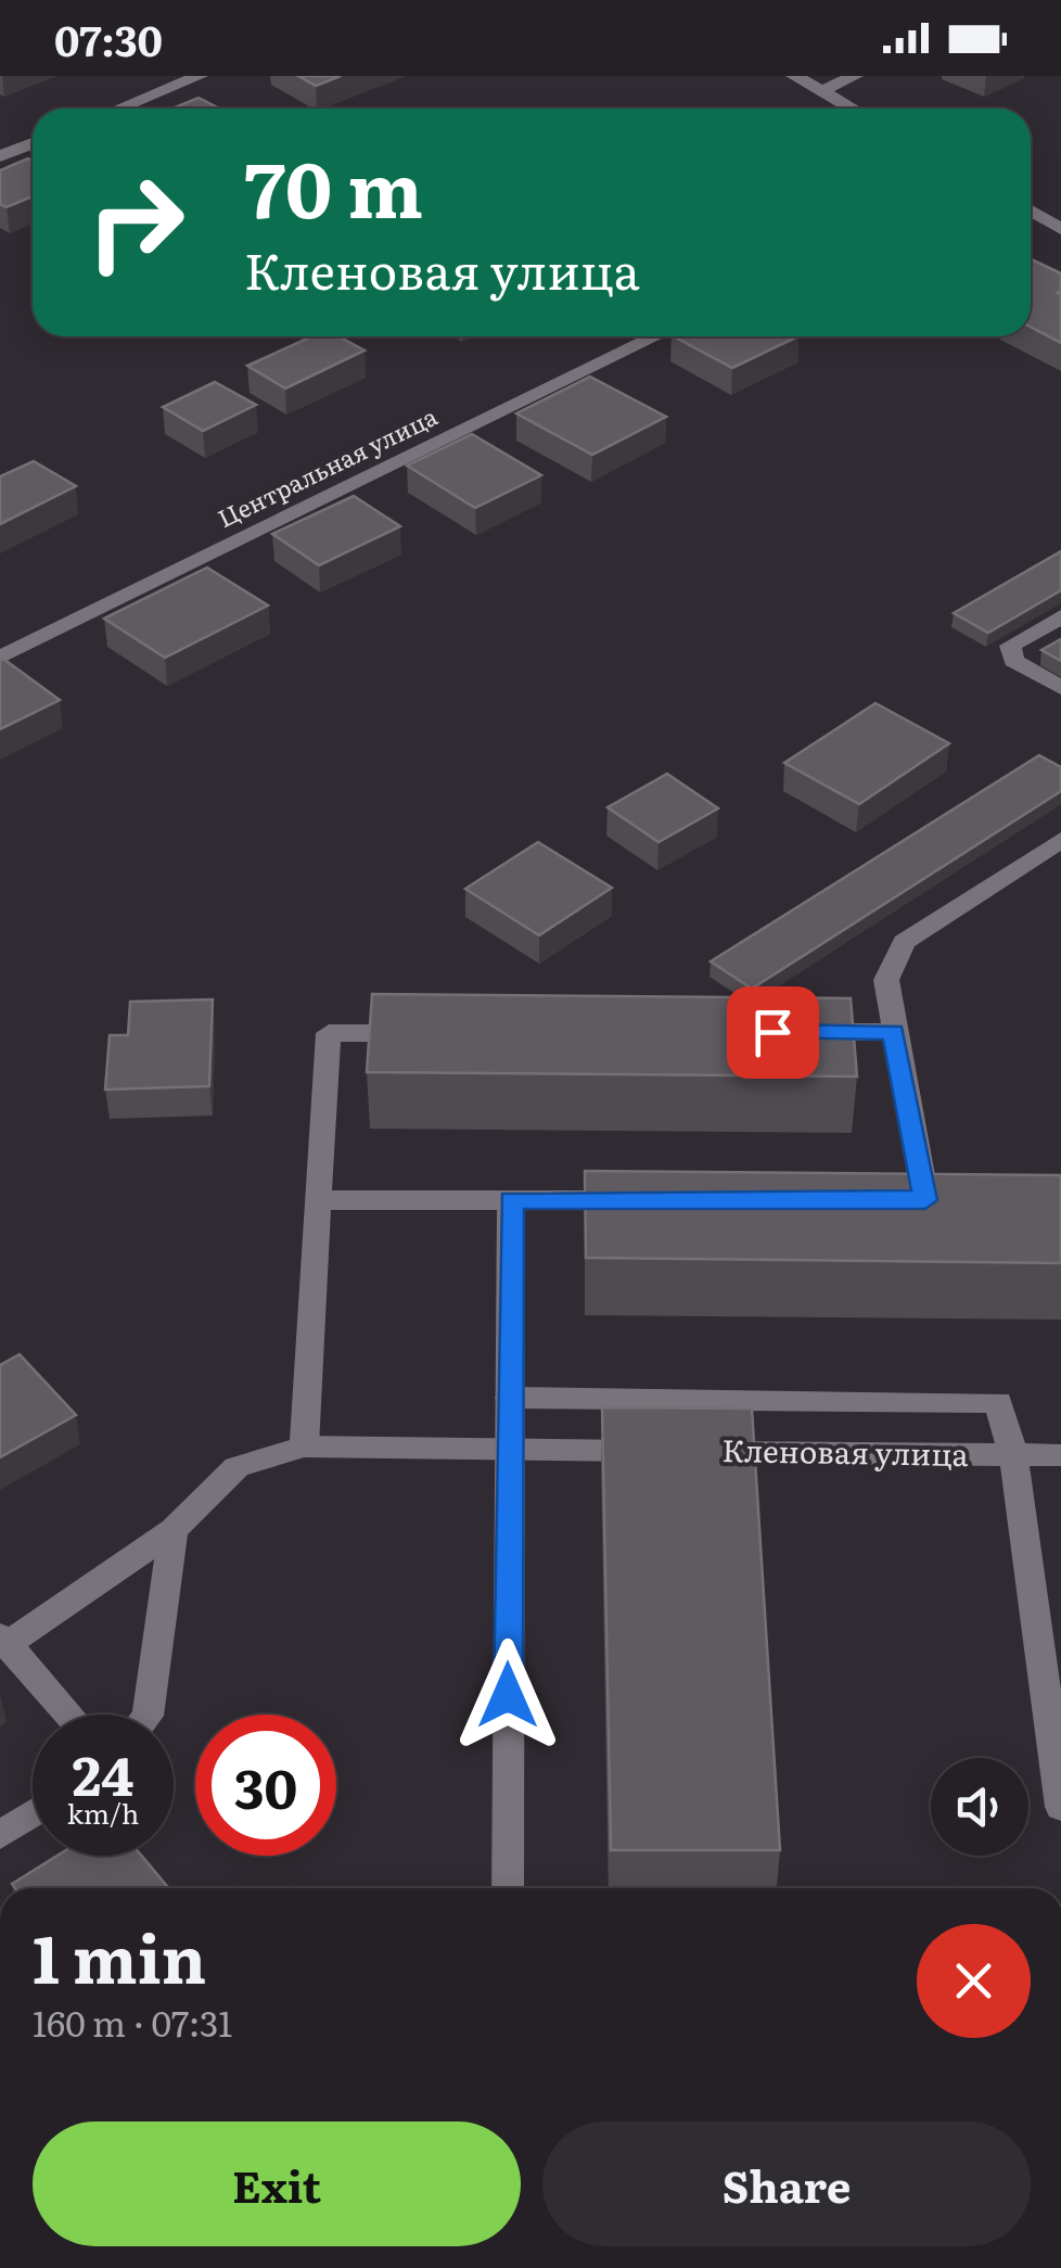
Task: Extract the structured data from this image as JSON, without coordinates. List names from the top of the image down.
{
  "streets": {
    "street": ["Центральная улица", "Кленовая улица"]
  },
  "page": {
    "status": "07:30",
    "turn": ["70 m", "Кленовая улица"],
    "speed": "24 km/h",
    "limit": "30",
    "heading": ["1 min", "160 m · 07:31"],
    "buttons": ["Exit", "Share"]
  }
}
